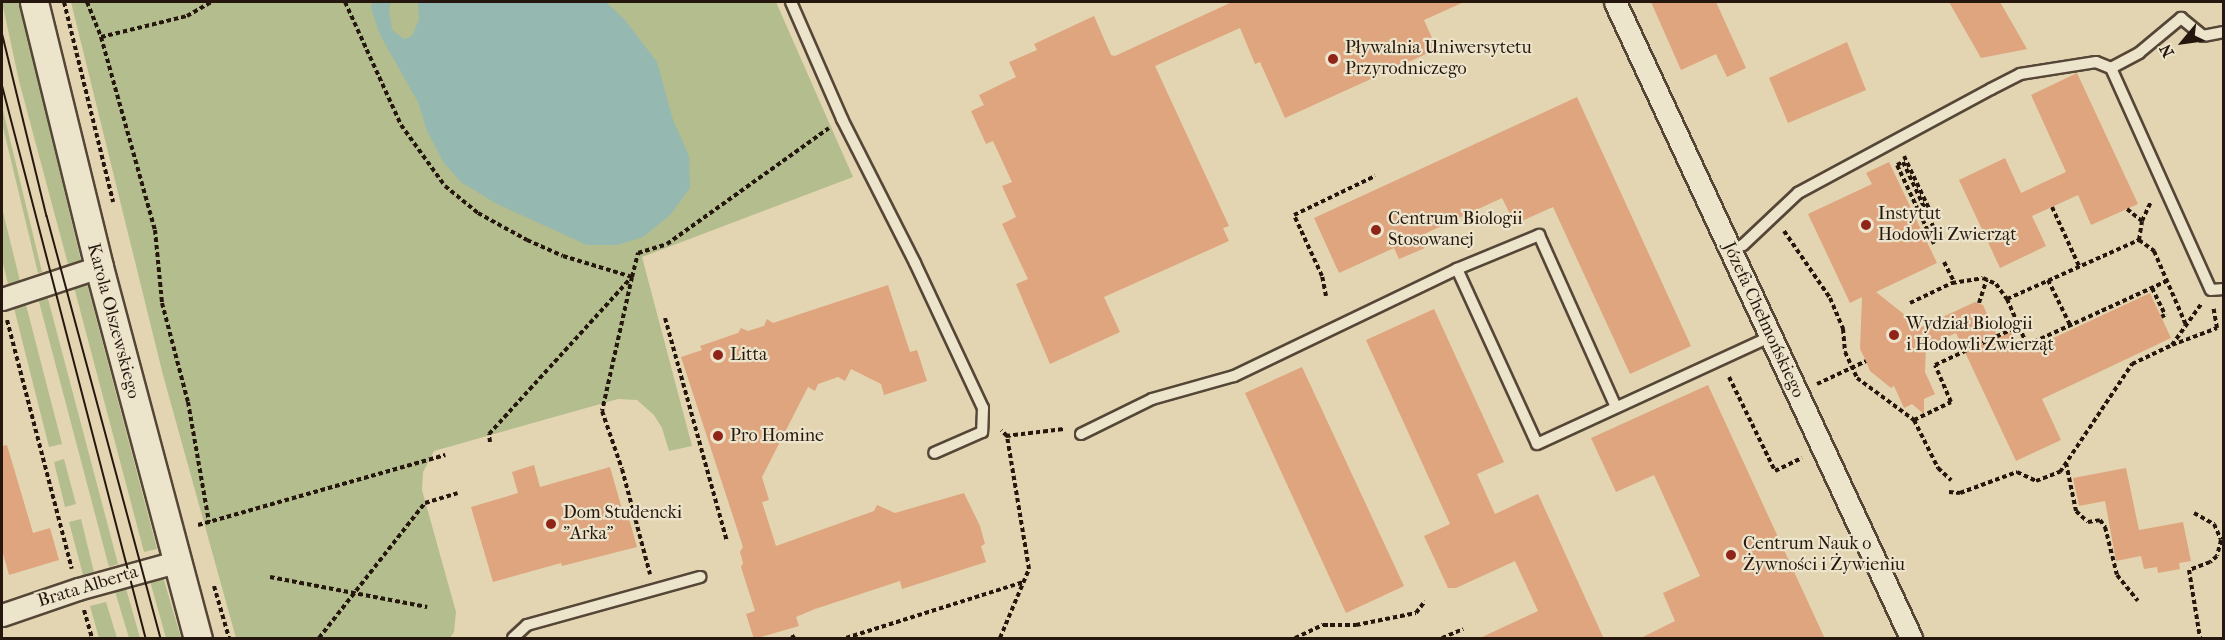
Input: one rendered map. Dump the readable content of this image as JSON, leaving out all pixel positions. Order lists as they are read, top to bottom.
{
  "streets": {
    "street": ["Józefa Chełmońskiego", "Karola Olszewskiego", "Brata Alberta"]
  },
  "crossings": [
    ["Karola Olszewskiego", "Brata Alberta"]
  ],
  "places": [
    "Pływalnia Uniwersytetu Przyrodniczego",
    "Instytut Hodowli Zwierząt",
    "Centrum Biologii Stosowanej",
    "Wydział Biologii i Hodowli Zwierząt",
    "Litta",
    "Pro Homine",
    "Dom Studencki \"Arka\"",
    "Centrum Nauk o Żywności i Żywieniu"
  ],
  "north": "bottom left"
}
